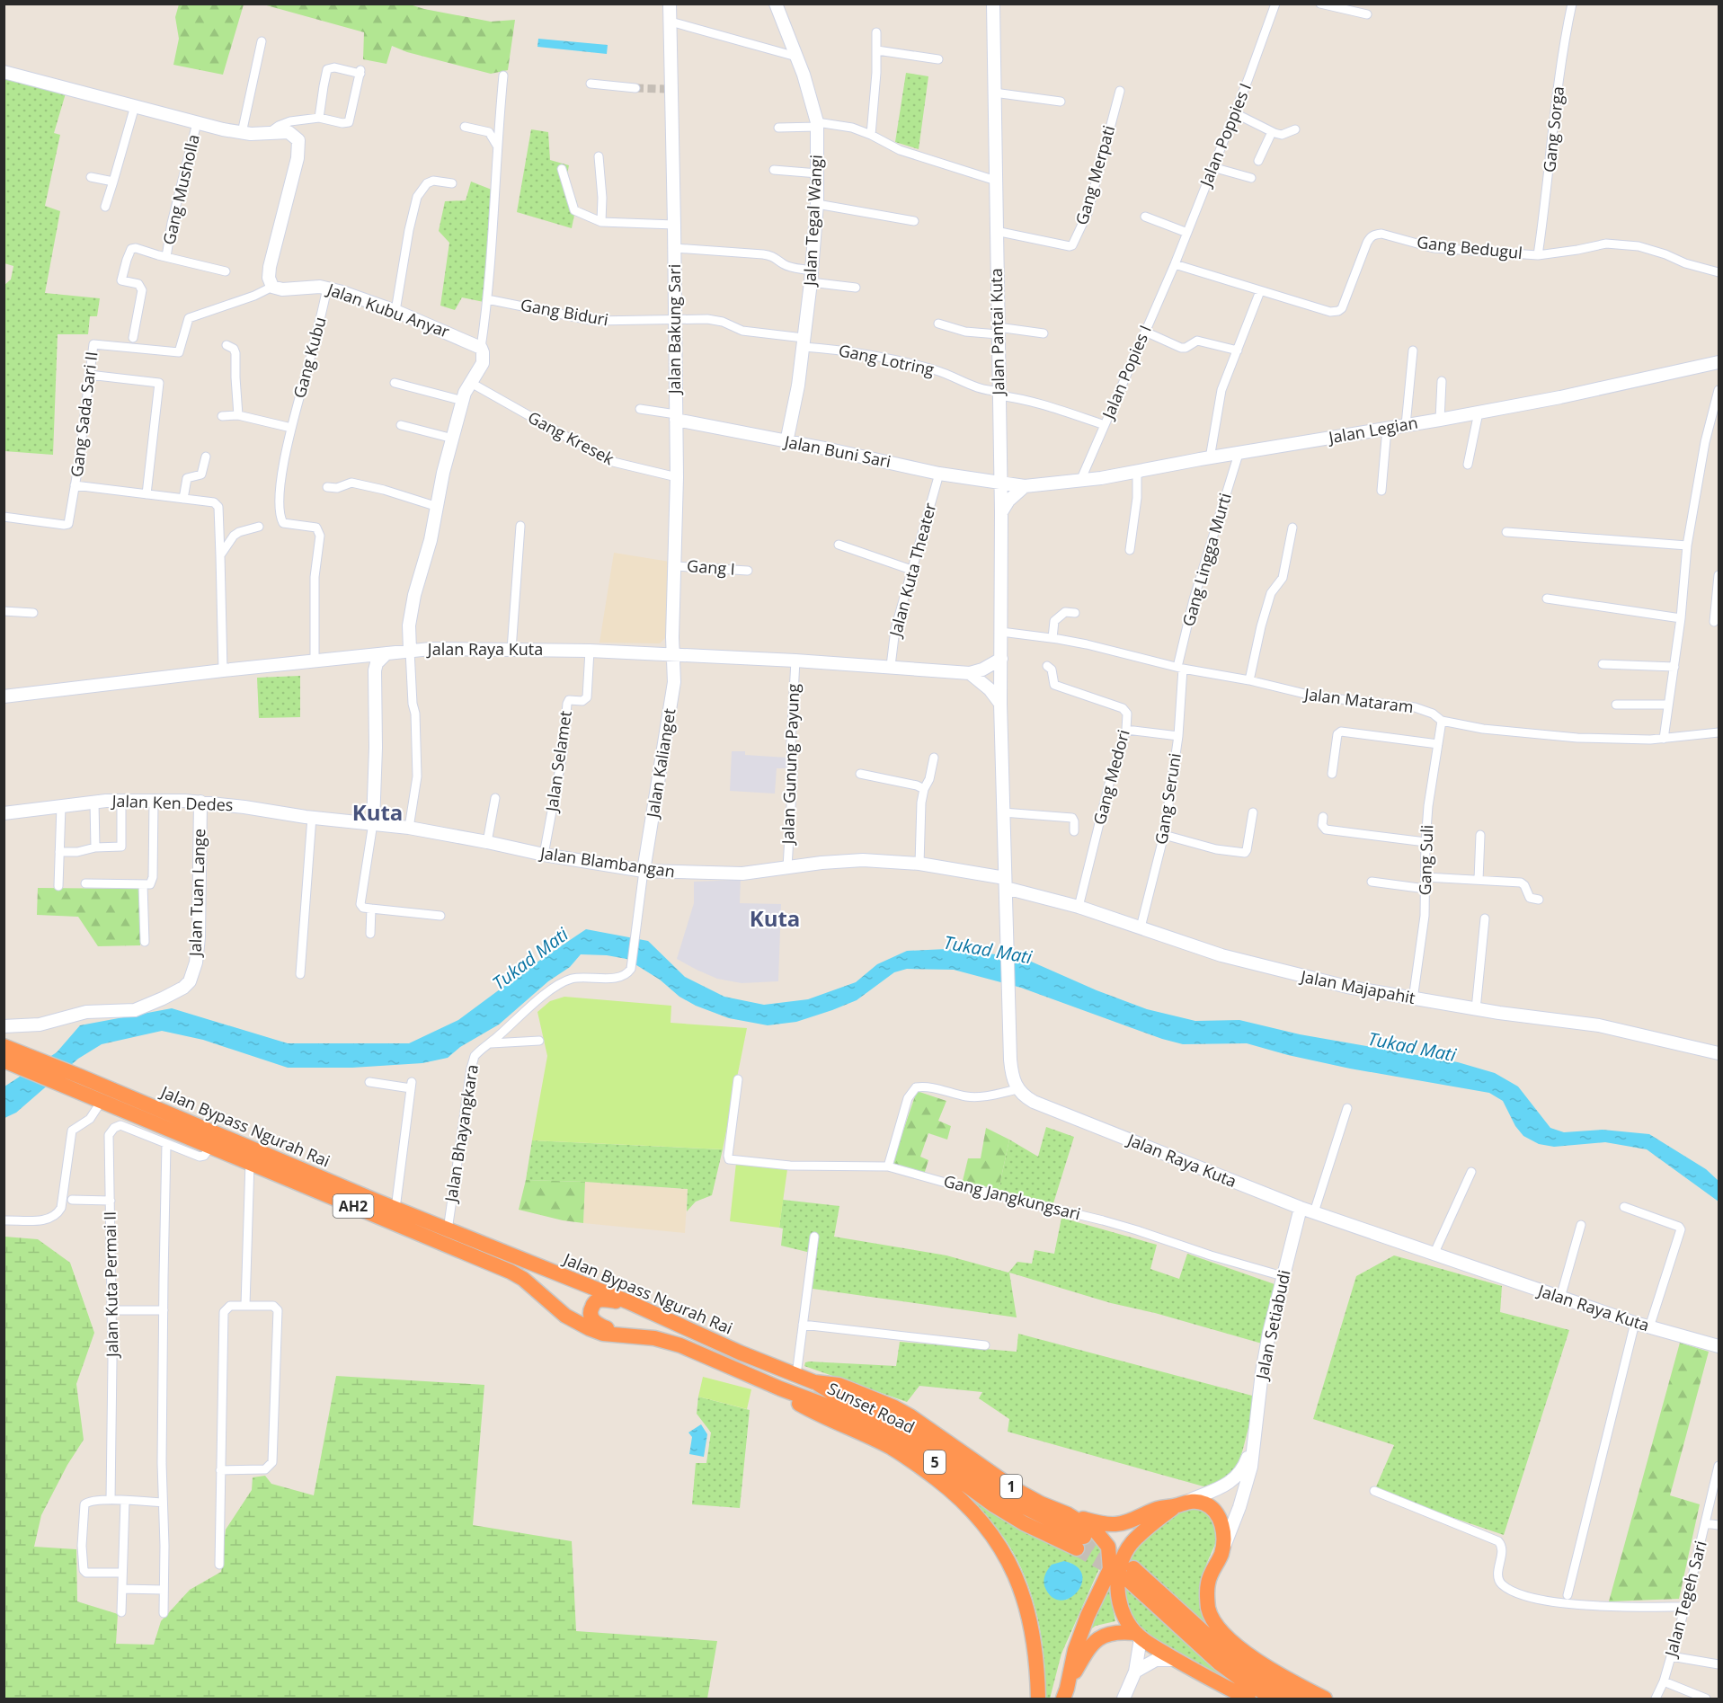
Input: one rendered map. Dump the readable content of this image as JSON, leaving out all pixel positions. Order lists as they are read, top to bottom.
{
  "streets": {
    "highway": [
      "Jalan Bypass Ngurah Rai",
      "AH2",
      "Sunset Road",
      "5",
      "1"
    ],
    "main road": [
      "Jalan Tegal Wangi",
      "Jalan Kubu Anyar",
      "Jalan Bakung Sari",
      "Jalan Pantai Kuta",
      "Jalan Legian",
      "Jalan Buni Sari",
      "Jalan Raya Kuta",
      "Jalan Kalianget",
      "Jalan Ken Dedes",
      "Jalan Blambangan",
      "Jalan Tuan Lange",
      "Jalan Majapahit",
      "Jalan Setiabudi"
    ],
    "street": [
      "Gang Sorga",
      "Jalan Poppies I",
      "Gang Merpati",
      "Gang Musholla",
      "Gang Bedugul",
      "Gang Biduri",
      "Gang Kubu",
      "Gang Lotring",
      "Jalan Popies I",
      "Gang Sada Sari II",
      "Gang Kresek",
      "Gang Lingga Murti",
      "Gang I",
      "Jalan Kuta Theater",
      "Jalan Mataram",
      "Jalan Selamet",
      "Jalan Gunung Payung",
      "Gang Medori",
      "Gang Seruni",
      "Gang Suli",
      "Jalan Bhayangkara",
      "Gang Jangkungsari",
      "Jalan Kuta Permai II",
      "Jalan Tegeh Sari"
    ]
  },
  "crossings": [
    ["Gang Sorga", "Gang Bedugul"],
    ["Jalan Poppies I", "Gang Bedugul"],
    ["Jalan Poppies I", "Jalan Popies I"],
    ["Gang Merpati", "Jalan Pantai Kuta"],
    ["Jalan Tegal Wangi", "Gang Biduri"],
    ["Jalan Tegal Wangi", "Gang Lotring"],
    ["Jalan Tegal Wangi", "Jalan Buni Sari"],
    ["Gang Bedugul", "Jalan Popies I"],
    ["Jalan Kubu Anyar", "Gang Kubu"],
    ["Jalan Kubu Anyar", "Gang Sada Sari II"],
    ["Gang Biduri", "Jalan Bakung Sari"],
    ["Gang Biduri", "Gang Lotring"],
    ["Jalan Bakung Sari", "Gang Kresek"],
    ["Jalan Bakung Sari", "Jalan Buni Sari"],
    ["Jalan Bakung Sari", "Gang I"],
    ["Jalan Bakung Sari", "Jalan Raya Kuta"],
    ["Jalan Bakung Sari", "Jalan Kalianget"],
    ["Jalan Pantai Kuta", "Gang Lotring"],
    ["Jalan Pantai Kuta", "Jalan Legian"],
    ["Jalan Pantai Kuta", "Jalan Buni Sari"],
    ["Jalan Pantai Kuta", "Jalan Raya Kuta"],
    ["Jalan Pantai Kuta", "Jalan Mataram"],
    ["Gang Kubu", "Jalan Raya Kuta"],
    ["Gang Lotring", "Jalan Popies I"],
    ["Jalan Popies I", "Jalan Legian"],
    ["Jalan Legian", "Jalan Buni Sari"],
    ["Jalan Legian", "Gang Lingga Murti"],
    ["Jalan Buni Sari", "Jalan Kuta Theater"],
    ["Gang Lingga Murti", "Jalan Mataram"],
    ["Gang Lingga Murti", "Gang Seruni"],
    ["Jalan Kuta Theater", "Jalan Raya Kuta"],
    ["Jalan Raya Kuta", "Jalan Selamet"],
    ["Jalan Raya Kuta", "Jalan Kalianget"],
    ["Jalan Raya Kuta", "Jalan Gunung Payung"],
    ["Jalan Raya Kuta", "Jalan Setiabudi"],
    ["Jalan Mataram", "Gang Seruni"],
    ["Jalan Mataram", "Gang Suli"],
    ["Jalan Selamet", "Jalan Blambangan"],
    ["Jalan Kalianget", "Jalan Blambangan"],
    ["Jalan Kalianget", "Jalan Bhayangkara"],
    ["Jalan Gunung Payung", "Jalan Blambangan"],
    ["Gang Medori", "Jalan Majapahit"],
    ["Gang Seruni", "Jalan Majapahit"],
    ["Jalan Ken Dedes", "Jalan Blambangan"],
    ["Jalan Ken Dedes", "Jalan Tuan Lange"],
    ["Gang Suli", "Jalan Majapahit"],
    ["Jalan Blambangan", "Jalan Majapahit"],
    ["Jalan Blambangan", "Jalan Bhayangkara"],
    ["Jalan Bypass Ngurah Rai", "Jalan Bhayangkara"],
    ["Jalan Bypass Ngurah Rai", "Jalan Kuta Permai II"],
    ["Jalan Bypass Ngurah Rai", "Sunset Road"],
    ["Gang Jangkungsari", "Jalan Setiabudi"]
  ],
  "districts": ["Kuta", "Kuta"],
  "water": ["Tukad Mati"]
}
